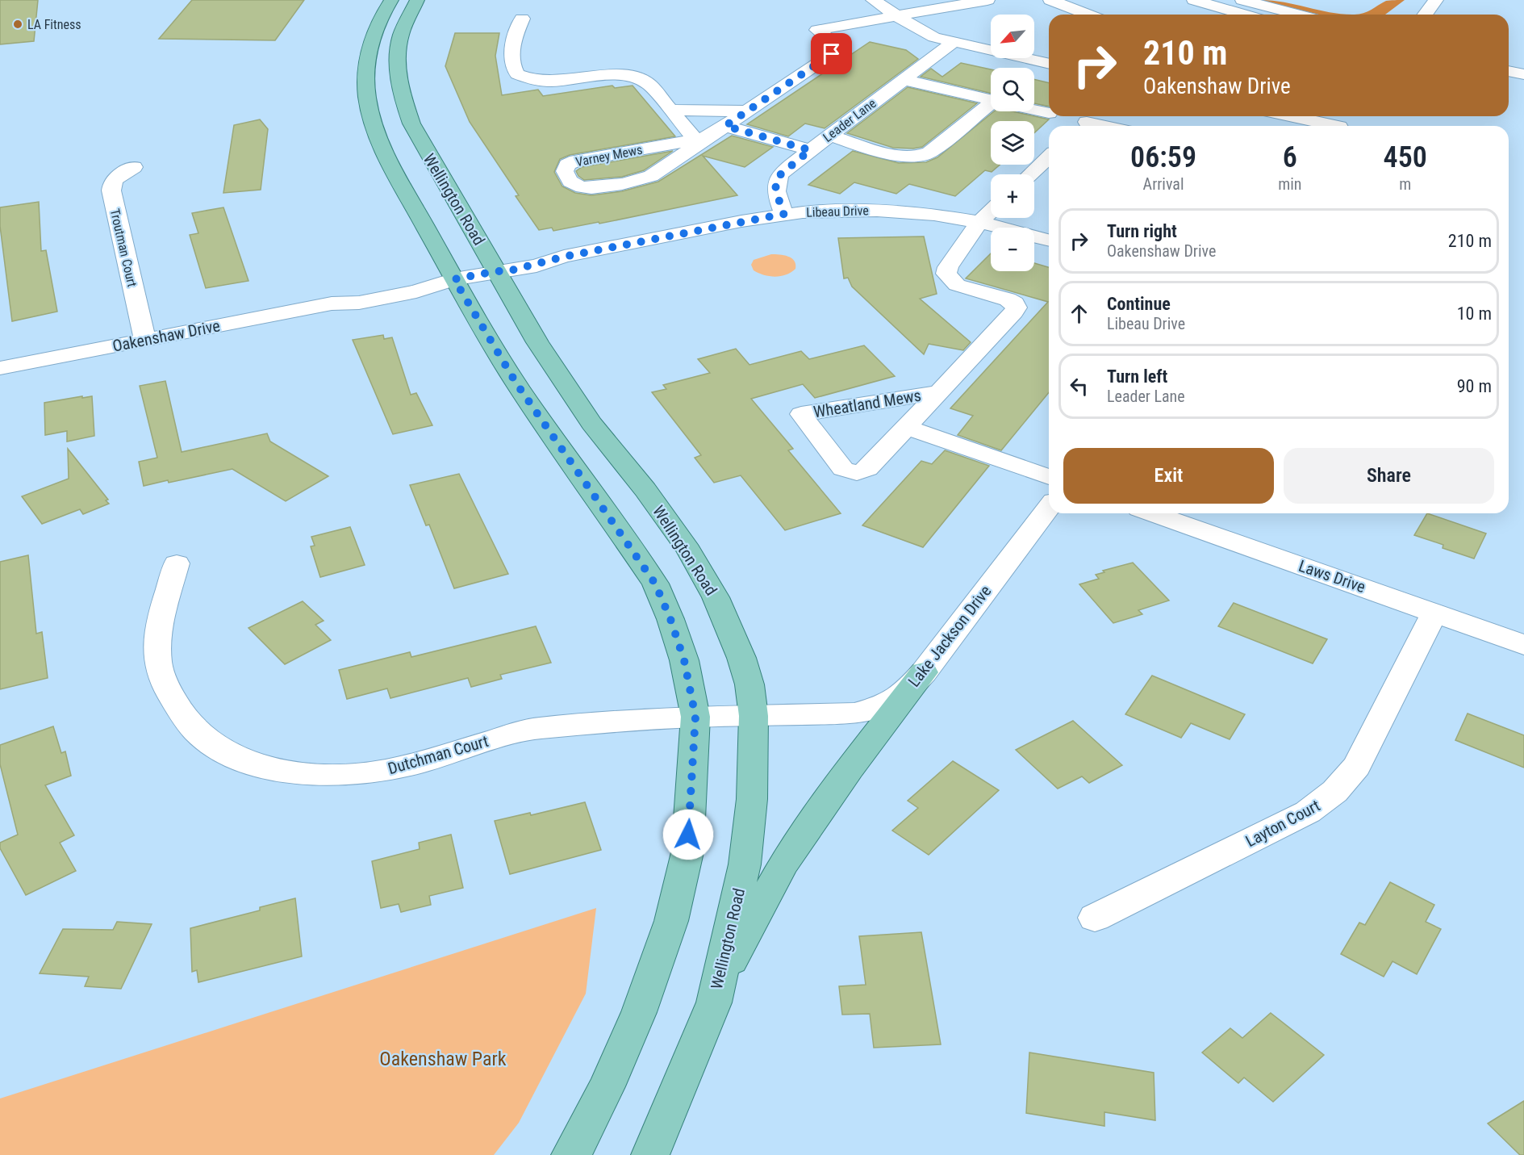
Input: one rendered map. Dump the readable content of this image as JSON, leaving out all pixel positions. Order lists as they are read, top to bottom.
{
  "streets": {
    "main road": ["Wellington Road"],
    "street": [
      "Leader Lane",
      "Varney Mews",
      "Libeau Drive",
      "Troutman Court",
      "Oakenshaw Drive",
      "Wheatland Mews",
      "Laws Drive",
      "Lake Jackson Drive",
      "Dutchman Court",
      "Layton Court"
    ]
  },
  "crossings": [
    ["Leader Lane", "Libeau Drive"],
    ["Wellington Road", "Libeau Drive"],
    ["Wellington Road", "Oakenshaw Drive"],
    ["Wellington Road", "Lake Jackson Drive"],
    ["Libeau Drive", "Oakenshaw Drive"],
    ["Libeau Drive", "Wheatland Mews"],
    ["Troutman Court", "Oakenshaw Drive"],
    ["Laws Drive", "Layton Court"],
    ["Lake Jackson Drive", "Dutchman Court"]
  ],
  "parks": ["Oakenshaw Park"],
  "places": ["LA Fitness"],
  "north": "bottom left",
  "page": {
    "map_buttons": ["+", "−"],
    "turn": ["210 m", "Oakenshaw Drive"],
    "eta": [
      "06:59",
      "Arrival",
      "6",
      "min",
      "450",
      "m"
    ],
    "list": [
      {
        "name": "Turn right",
        "note": "Oakenshaw Drive",
        "value": "210 m"
      },
      {
        "name": "Continue",
        "note": "Libeau Drive",
        "value": "10 m"
      },
      {
        "name": "Turn left",
        "note": "Leader Lane",
        "value": "90 m"
      }
    ],
    "buttons": ["Exit", "Share"]
  }
}
